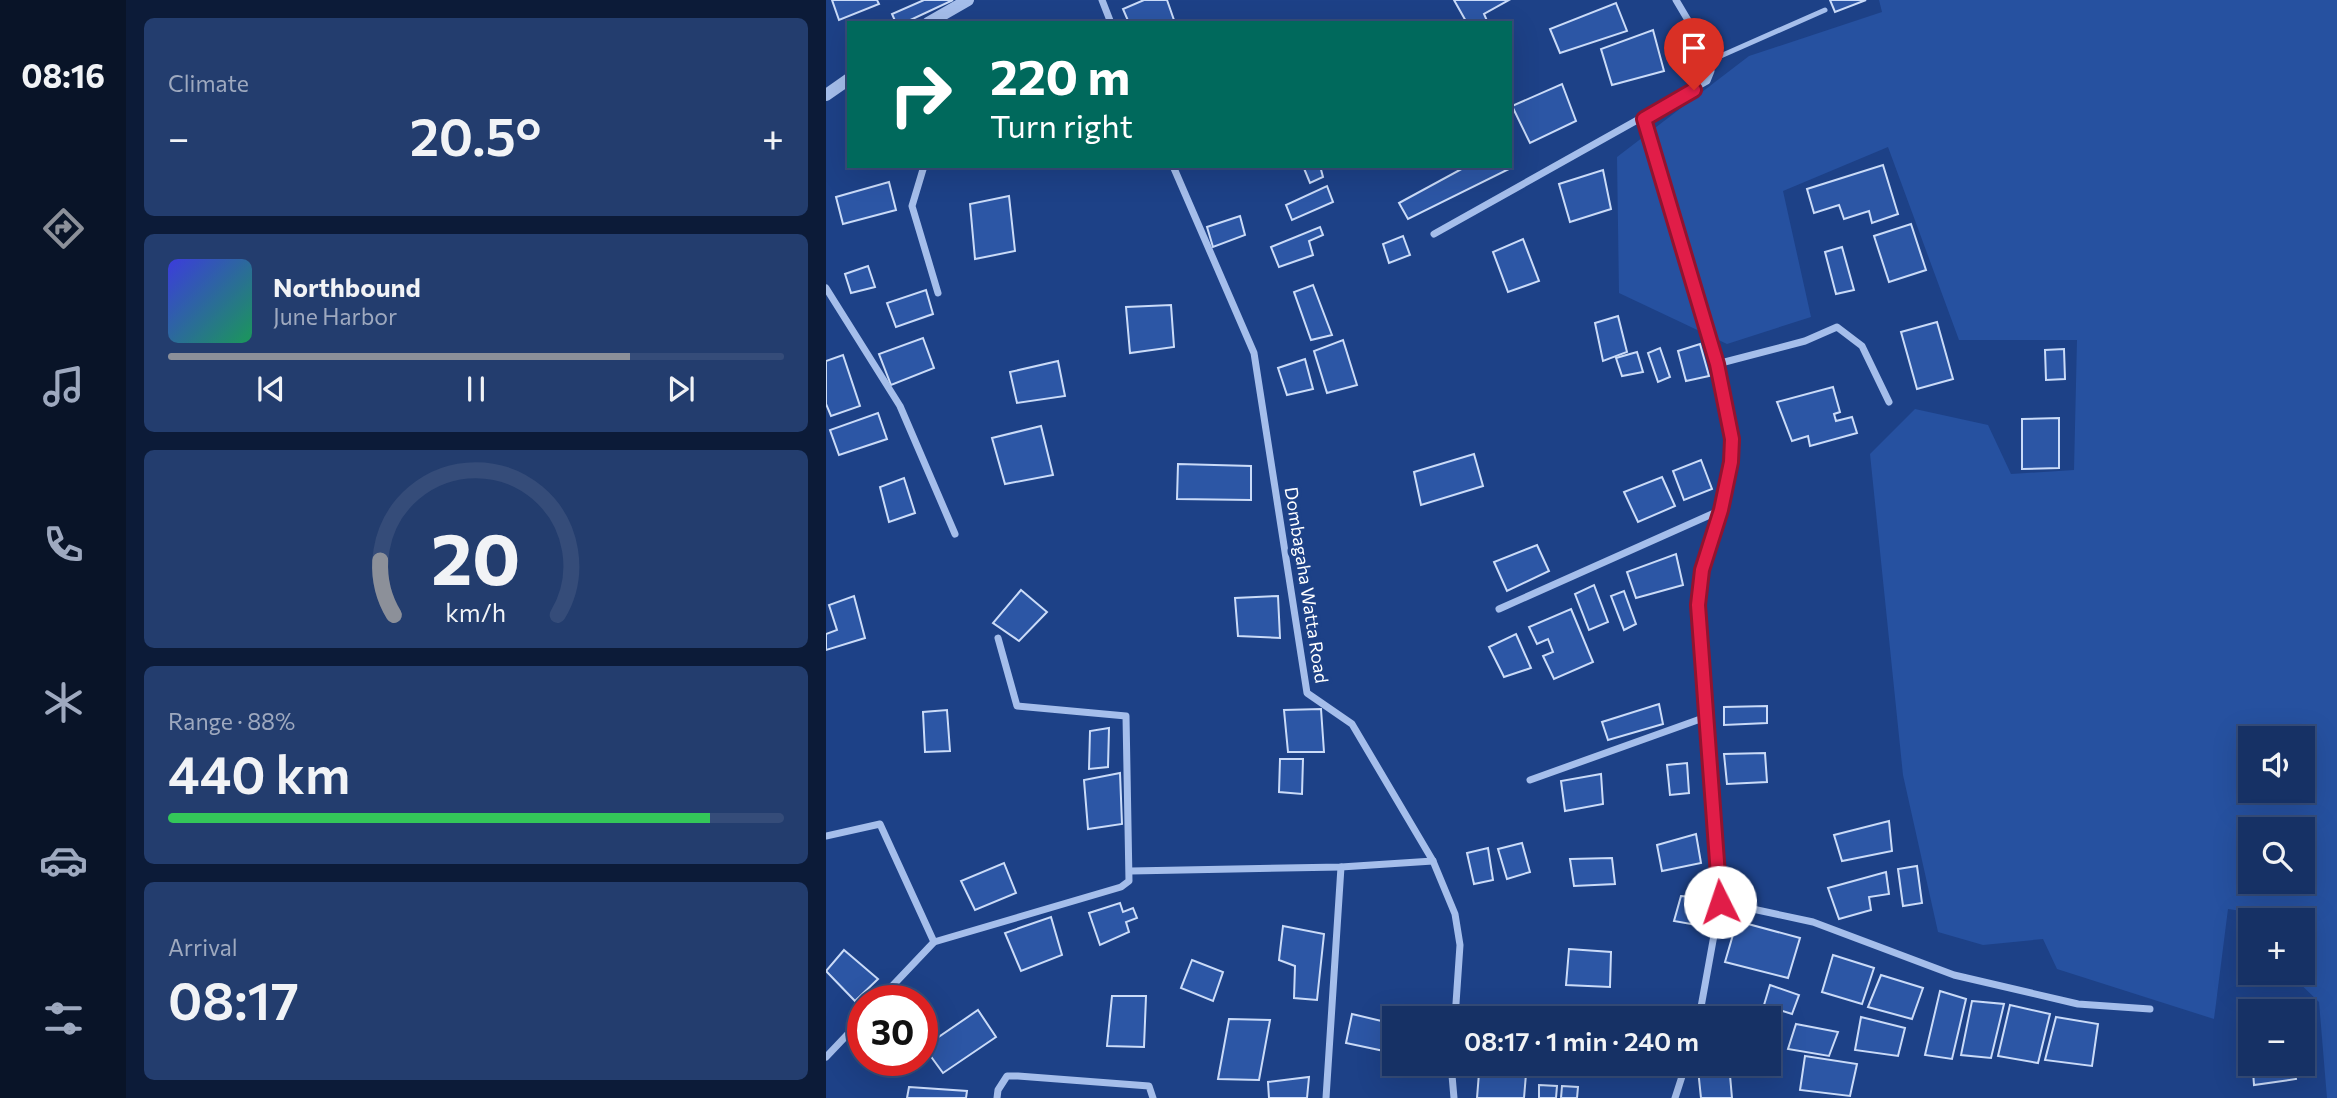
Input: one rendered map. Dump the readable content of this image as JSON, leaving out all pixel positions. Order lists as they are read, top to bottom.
{
  "streets": {
    "street": ["Dombagaha Watta Road"]
  },
  "page": {
    "tabs": "08:16",
    "tile": [
      "Climate",
      ["Range · 88%", "440 km"],
      ["Arrival", "08:17"]
    ],
    "turn": ["220 m", "Turn right"],
    "heat": ["−", "20.5°", "+"],
    "song": ["Northbound", "June Harbor"],
    "map_buttons": ["+", "−"],
    "limit": "30",
    "trip": "08:17 · 1 min · 240 m",
    "gauge": ["20", "km/h"]
  }
}
